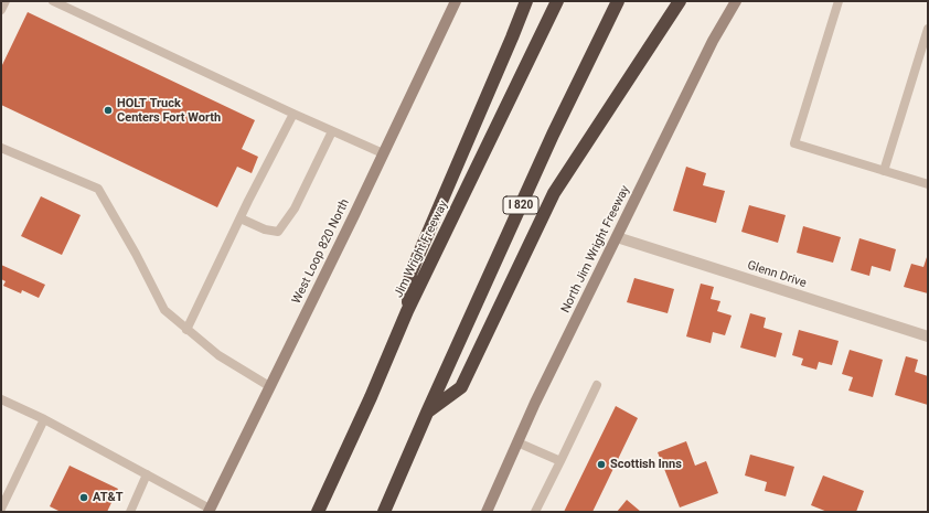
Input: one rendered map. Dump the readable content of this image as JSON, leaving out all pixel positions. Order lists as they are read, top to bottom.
{
  "streets": {
    "highway": ["I 820", "Jim Wright Freeway"],
    "main road": ["North Jim Wright Freeway", "West Loop 820 North"],
    "street": ["Glenn Drive"]
  },
  "crossings": [
    ["North Jim Wright Freeway", "Glenn Drive"]
  ],
  "places": ["HOLT Truck Centers Fort Worth", "Scottish Inns", "AT&T"]
}
